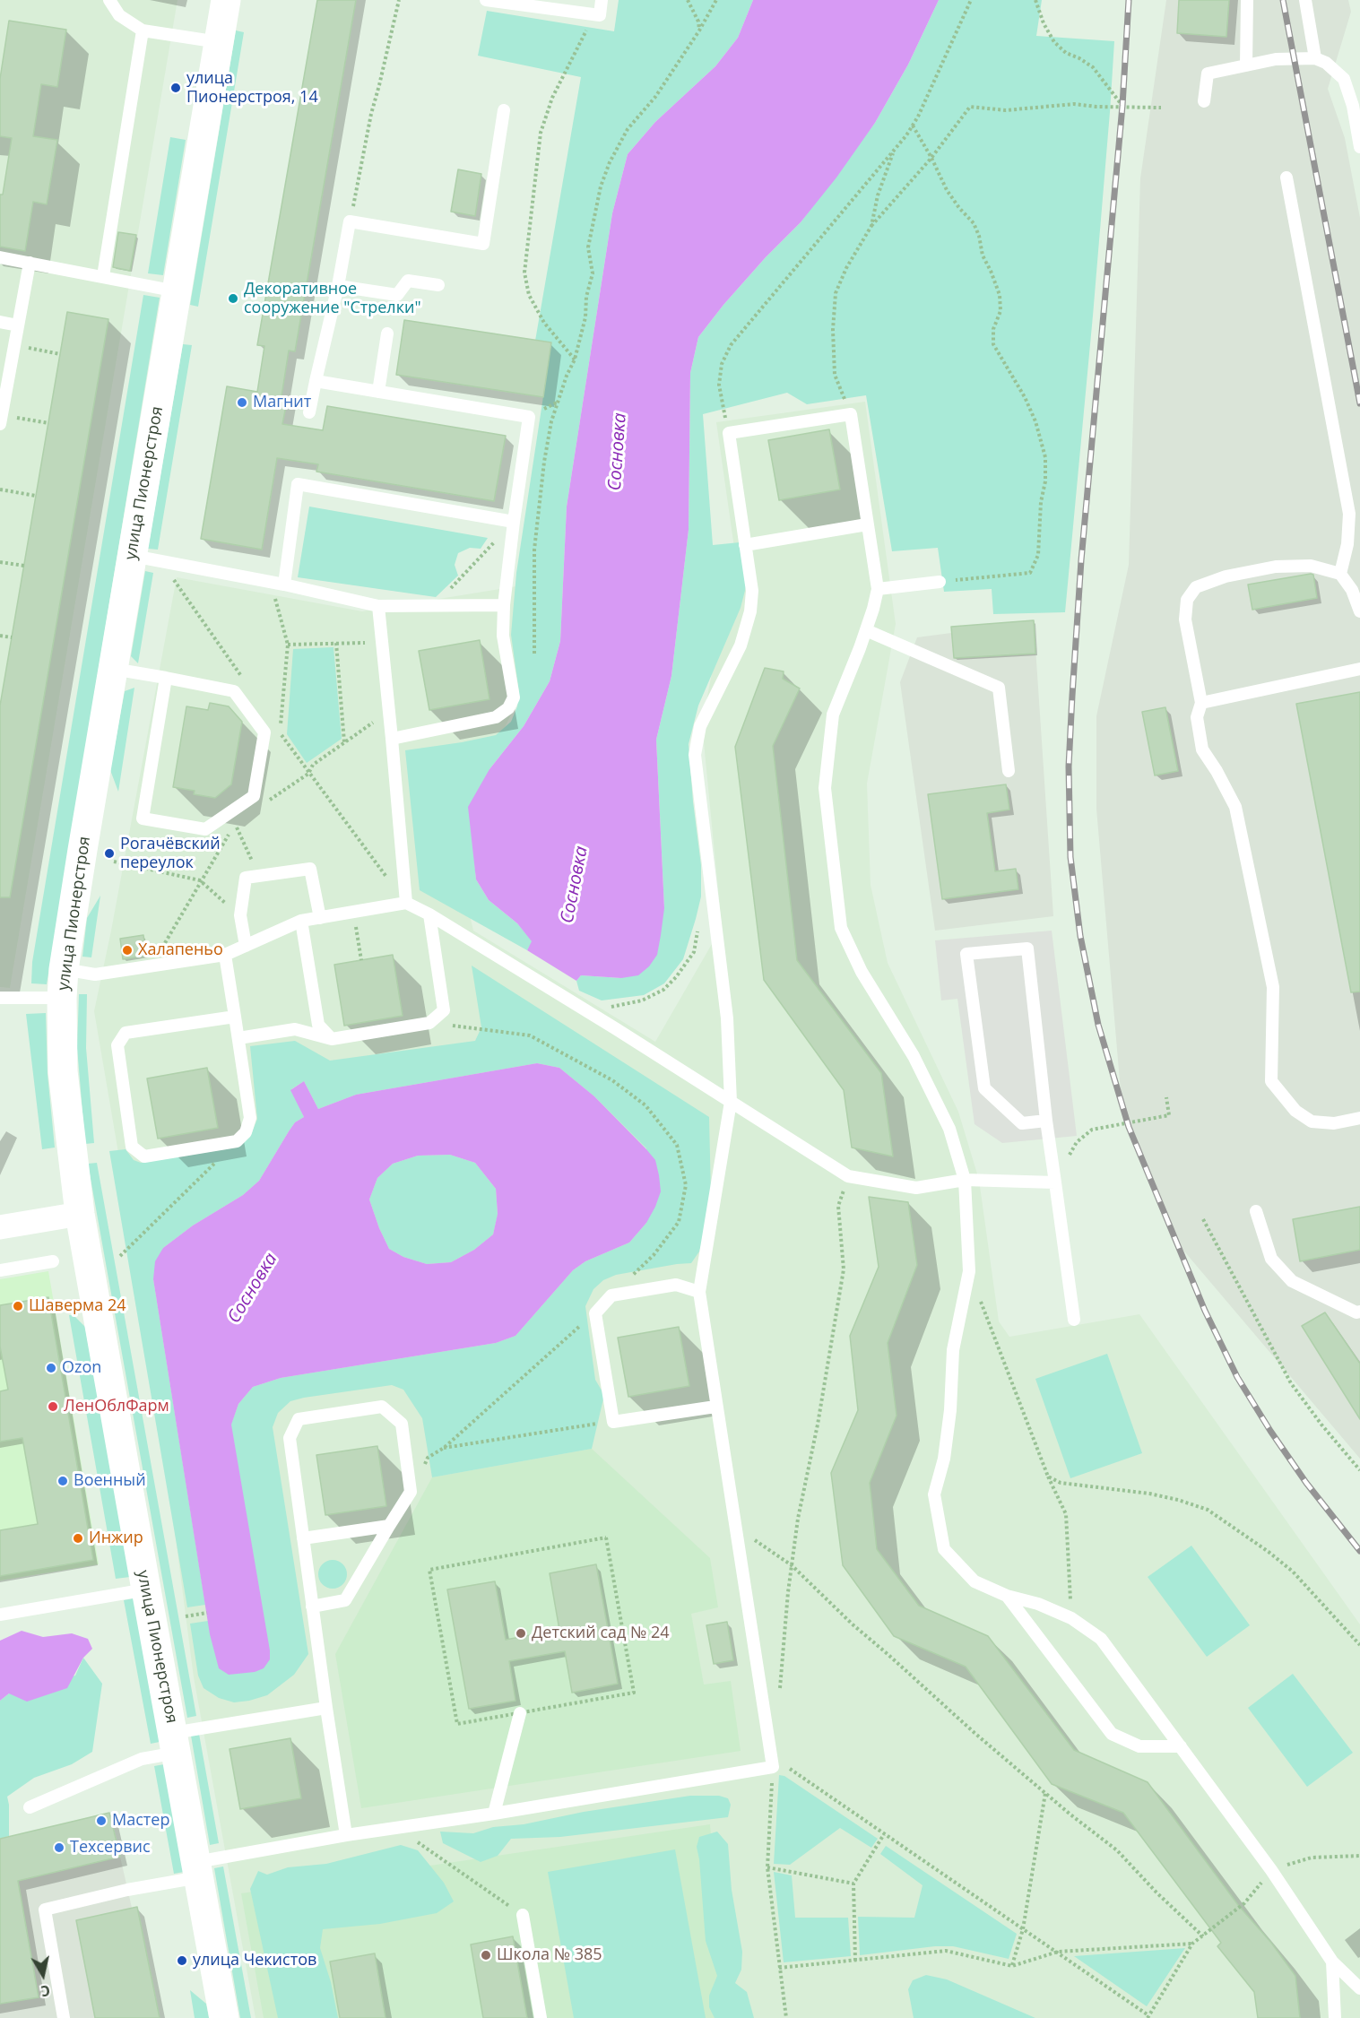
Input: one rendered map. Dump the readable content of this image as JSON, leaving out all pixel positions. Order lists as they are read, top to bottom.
{
  "streets": {
    "street": ["улица Пионерстроя"]
  },
  "water": ["Сосновка"],
  "places": [
    "улица Пионерстроя, 14",
    "Декоративное сооружение \"Стрелки\"",
    "Магнит",
    "Рогачёвский переулок",
    "Халапеньо",
    "Шаверма 24",
    "Ozon",
    "ЛенОблФарм",
    "Военный",
    "Инжир",
    "Детский сад № 24",
    "Мастер",
    "Техсервис",
    "Школа № 385",
    "улица Чекистов"
  ],
  "north": "bottom"
}
